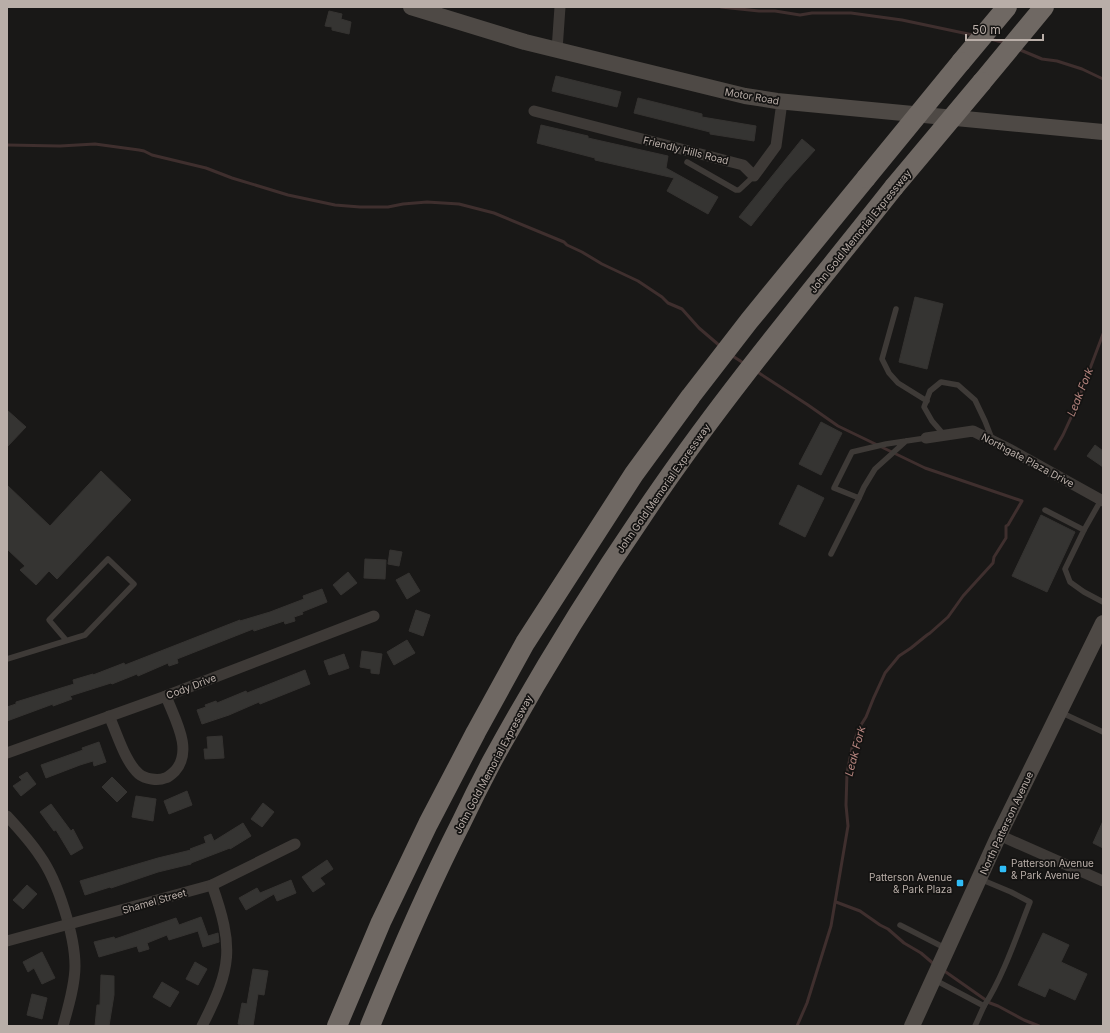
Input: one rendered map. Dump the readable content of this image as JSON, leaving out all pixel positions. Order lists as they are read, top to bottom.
{
  "streets": {
    "highway": ["John Gold Memorial Expressway"],
    "street": [
      "Motor Road",
      "Friendly Hills Road",
      "Northgate Plaza Drive",
      "Cody Drive",
      "North Patterson Avenue",
      "Shamel Street"
    ]
  },
  "water": ["Leak Fork"],
  "places": {
    "transit": ["Patterson Avenue & Park Avenue", "Patterson Avenue & Park Plaza"]
  },
  "scale_bar": "50 m"
}
